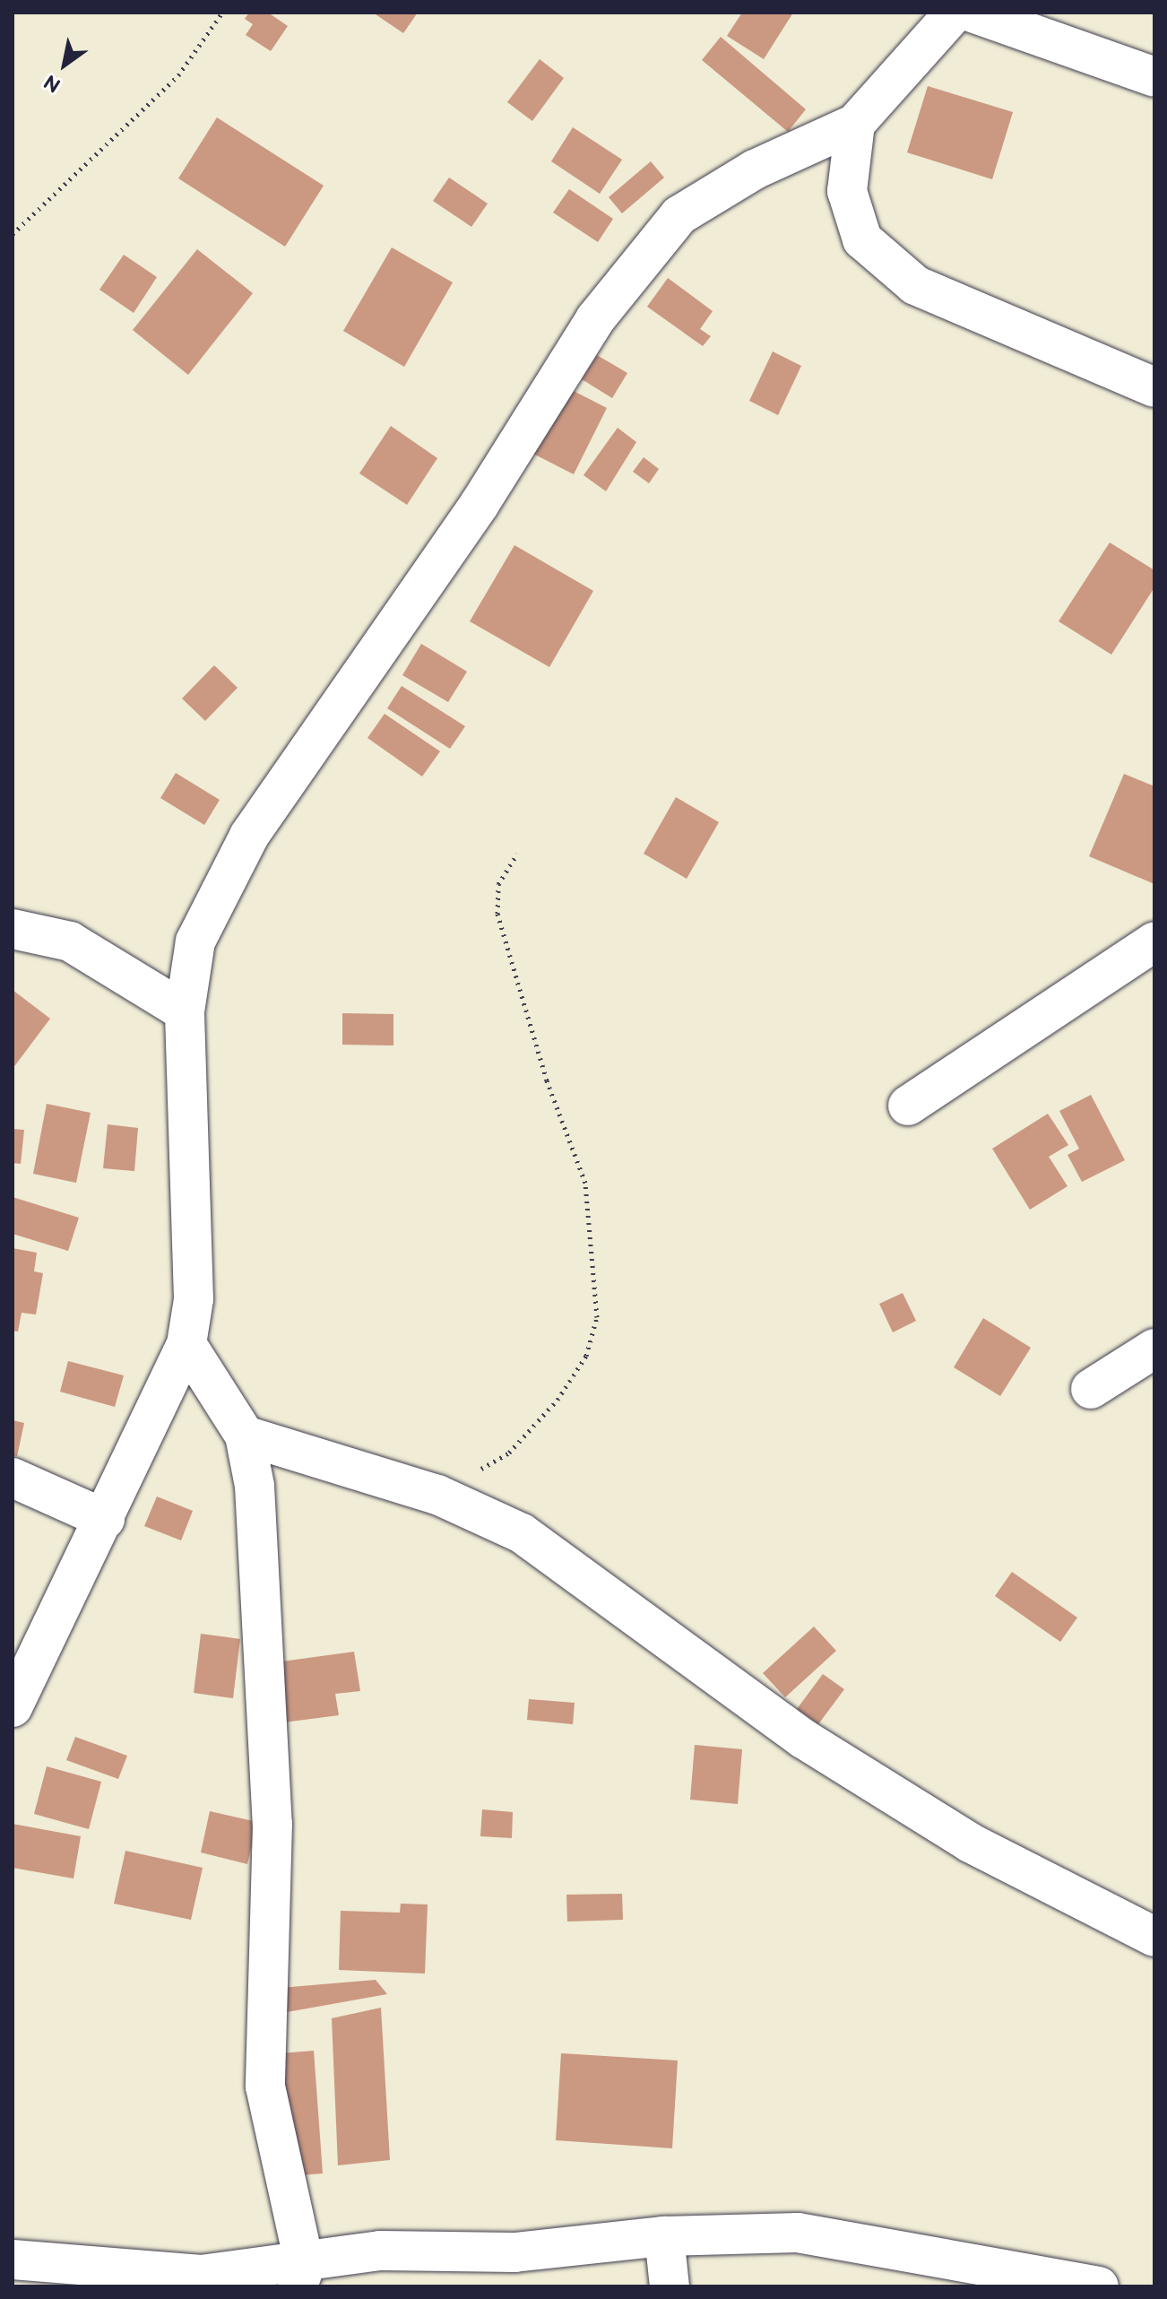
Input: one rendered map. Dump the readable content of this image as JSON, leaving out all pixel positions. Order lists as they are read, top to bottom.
{
  "north": "bottom left"
}
